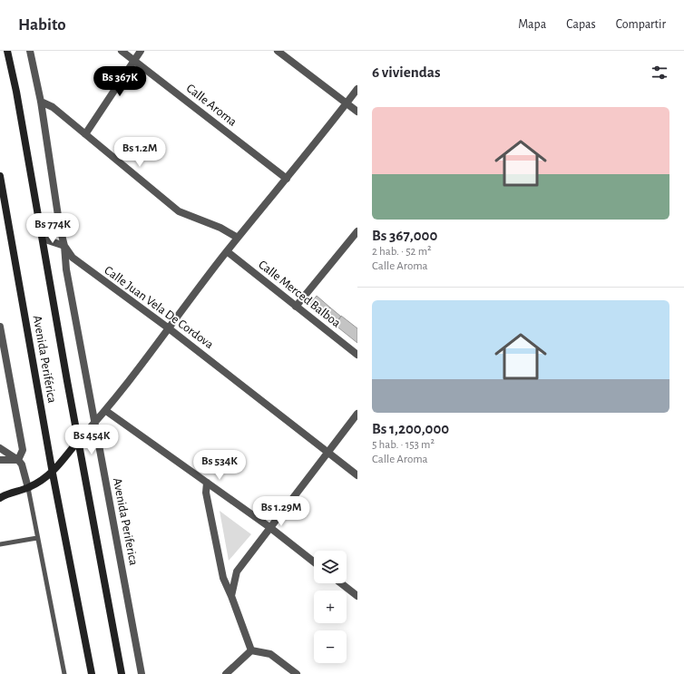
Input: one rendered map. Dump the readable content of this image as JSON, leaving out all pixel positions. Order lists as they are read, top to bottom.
{
  "streets": {
    "street": [
      "Calle Aroma",
      "Calle Merced Balboa",
      "Calle Juan Vela De Cordova",
      "Avenida Periférica",
      "Avenida Periferica"
    ]
  },
  "crossings": [
    ["Calle Juan Vela De Cordova", "Avenida Periferica"]
  ],
  "page": {
    "header": "Habito",
    "nav": ["Mapa", "Capas", "Compartir"],
    "heading": "6 viviendas",
    "price": [
      "Bs 367K",
      "Bs 1.2M",
      "Bs 774K",
      "Bs 454K",
      "Bs 534K",
      "Bs 1.29M"
    ],
    "list": [
      {
        "name": "Bs 367,000",
        "note": "2 hab. · 52 m² · Calle Aroma"
      },
      {
        "name": "Bs 1,200,000",
        "note": "5 hab. · 153 m² · Calle Aroma"
      }
    ],
    "map_buttons": ["+", "−"]
  }
}
